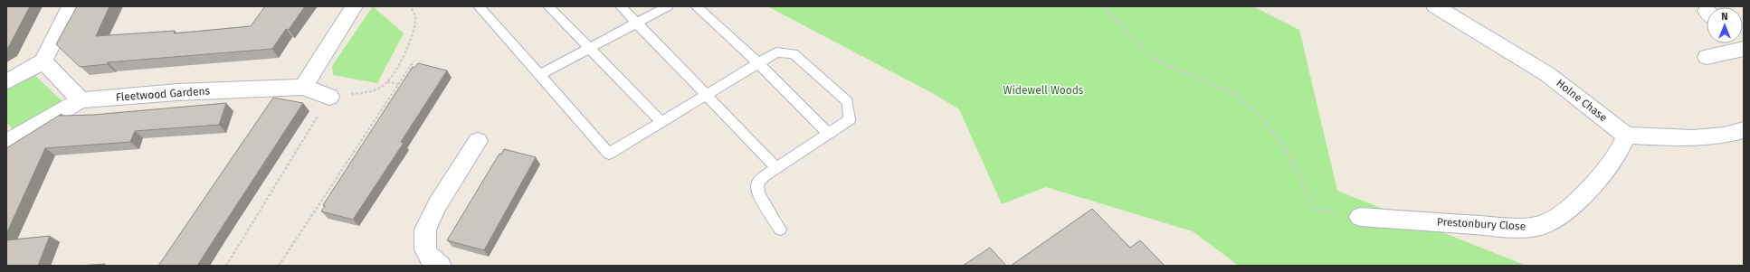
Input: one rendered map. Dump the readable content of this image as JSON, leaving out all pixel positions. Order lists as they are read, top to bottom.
{
  "streets": {
    "street": ["Fleetwood Gardens", "Holne Chase", "Prestonbury Close"]
  },
  "crossings": [
    ["Holne Chase", "Prestonbury Close"]
  ],
  "parks": ["Widewell Woods"],
  "north": "top"
}
